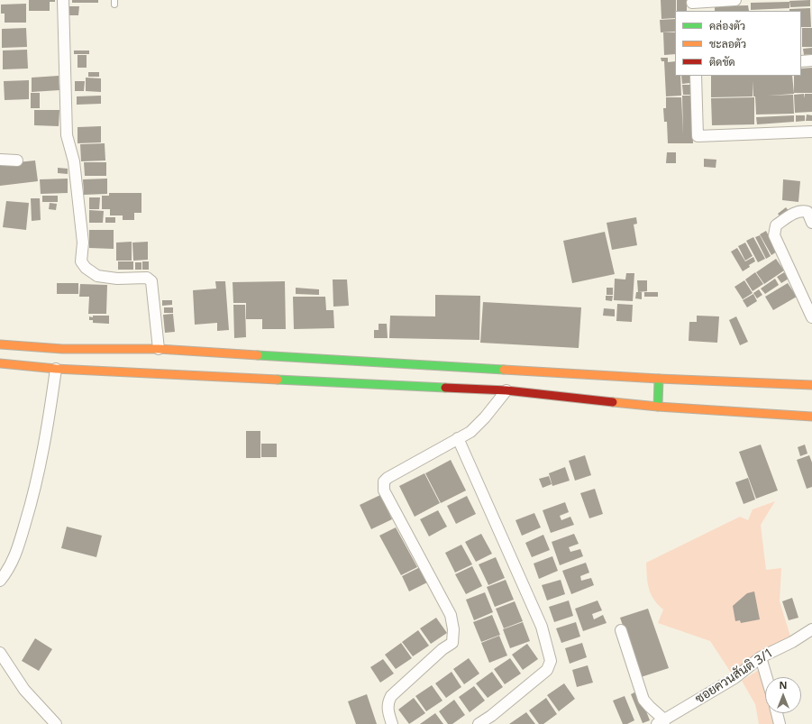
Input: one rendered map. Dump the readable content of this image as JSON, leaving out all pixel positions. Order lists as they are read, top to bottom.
{
  "streets": {
    "street": ["ซอยควนสันติ 3/1"]
  },
  "legend": ["คล่องตัว", "ชะลอตัว", "ติดขัด"],
  "north": "top"
}
